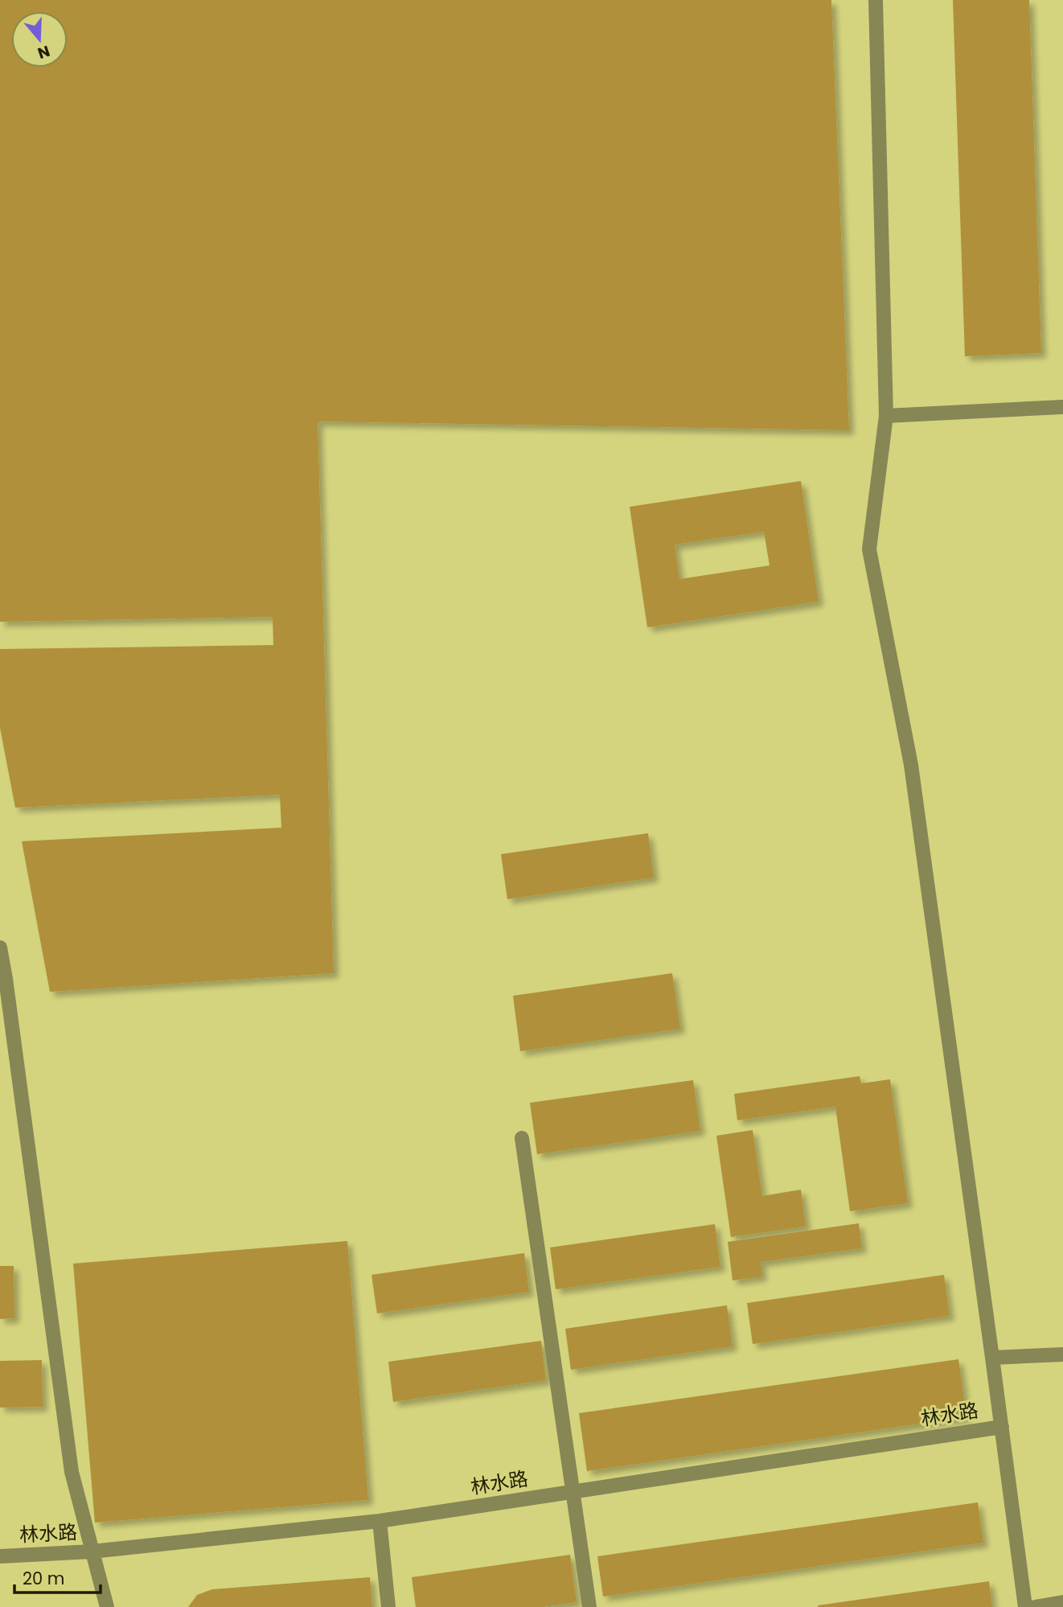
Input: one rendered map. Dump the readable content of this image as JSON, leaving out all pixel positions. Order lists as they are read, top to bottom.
{
  "streets": {
    "street": ["林水路"]
  },
  "scale_bar": "20 m",
  "north": "bottom"
}
